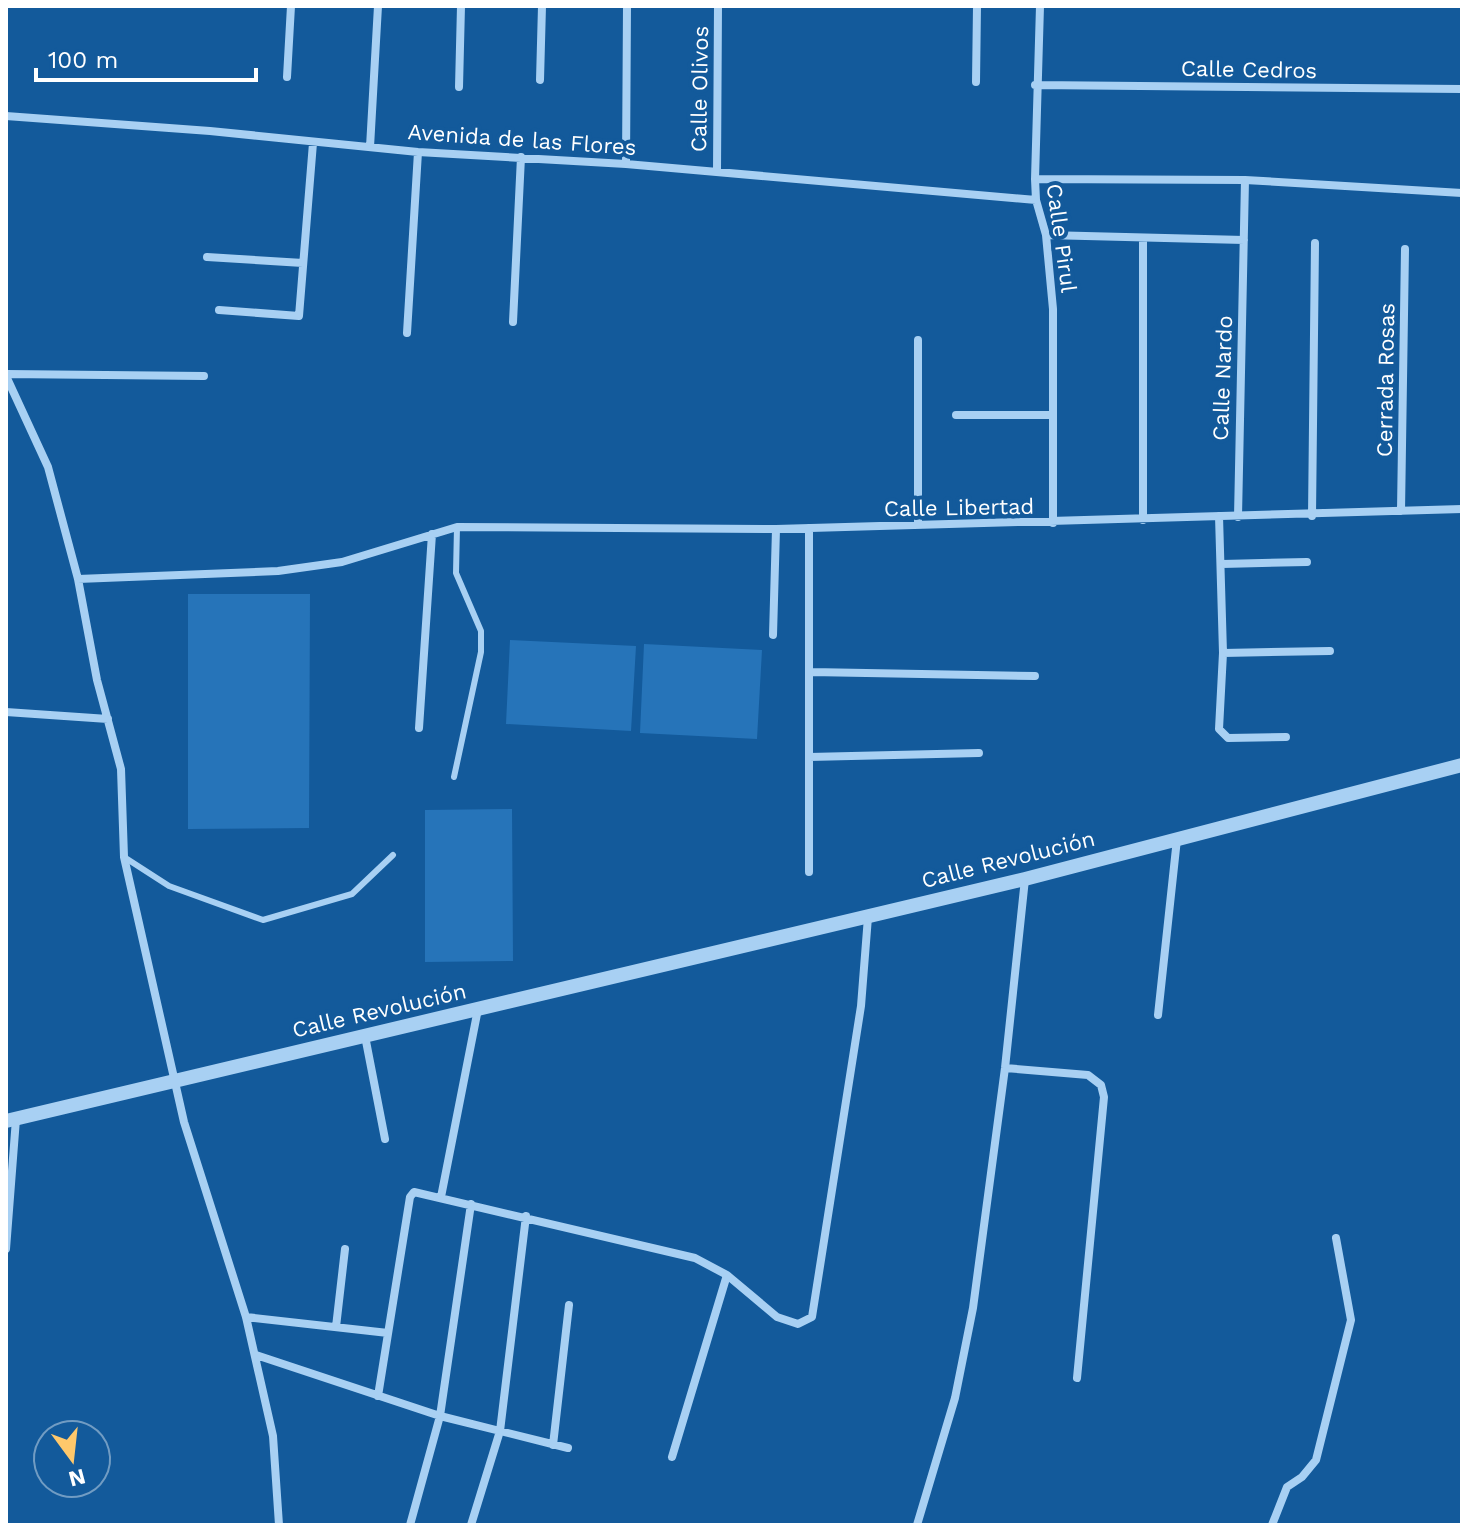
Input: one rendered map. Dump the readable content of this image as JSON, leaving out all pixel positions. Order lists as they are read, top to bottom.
{
  "streets": {
    "street": [
      "Calle Cedros",
      "Calle Olivos",
      "Avenida de las Flores",
      "Calle Pirul",
      "Calle Nardo",
      "Cerrada Rosas",
      "Calle Libertad",
      "Calle Revolución"
    ]
  },
  "crossings": [
    ["Calle Cedros", "Calle Pirul"],
    ["Calle Olivos", "Avenida de las Flores"],
    ["Avenida de las Flores", "Calle Pirul"],
    ["Calle Pirul", "Calle Libertad"],
    ["Calle Nardo", "Calle Libertad"],
    ["Cerrada Rosas", "Calle Libertad"]
  ],
  "scale_bar": "100 m",
  "north": "bottom"
}
